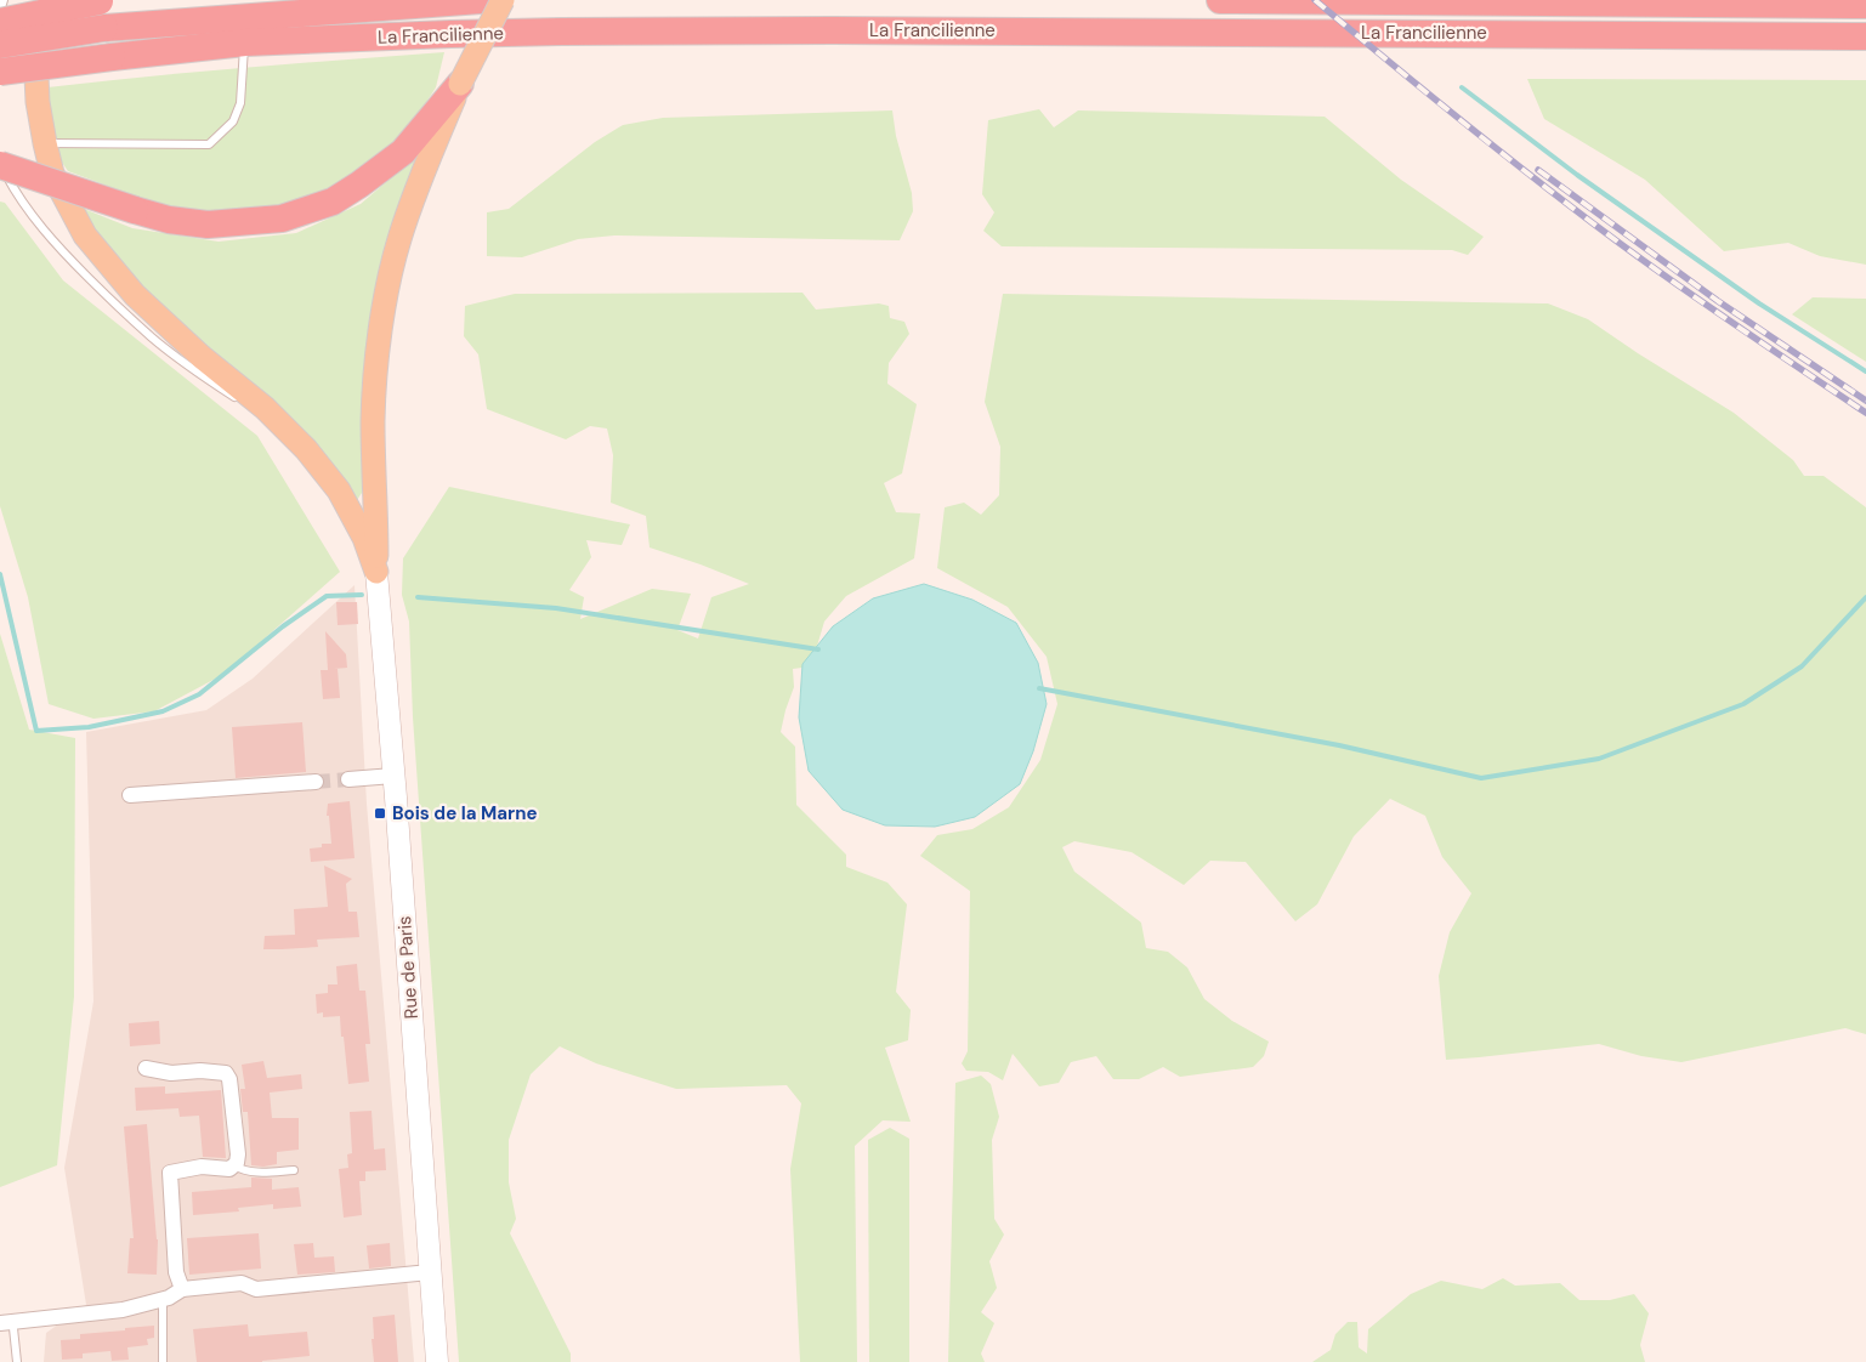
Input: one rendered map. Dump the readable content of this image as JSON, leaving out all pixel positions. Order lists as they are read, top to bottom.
{
  "streets": {
    "highway": ["La Francilienne"],
    "main road": ["Rue de Paris"]
  },
  "places": {
    "transit": ["Bois de la Marne"]
  }
}
